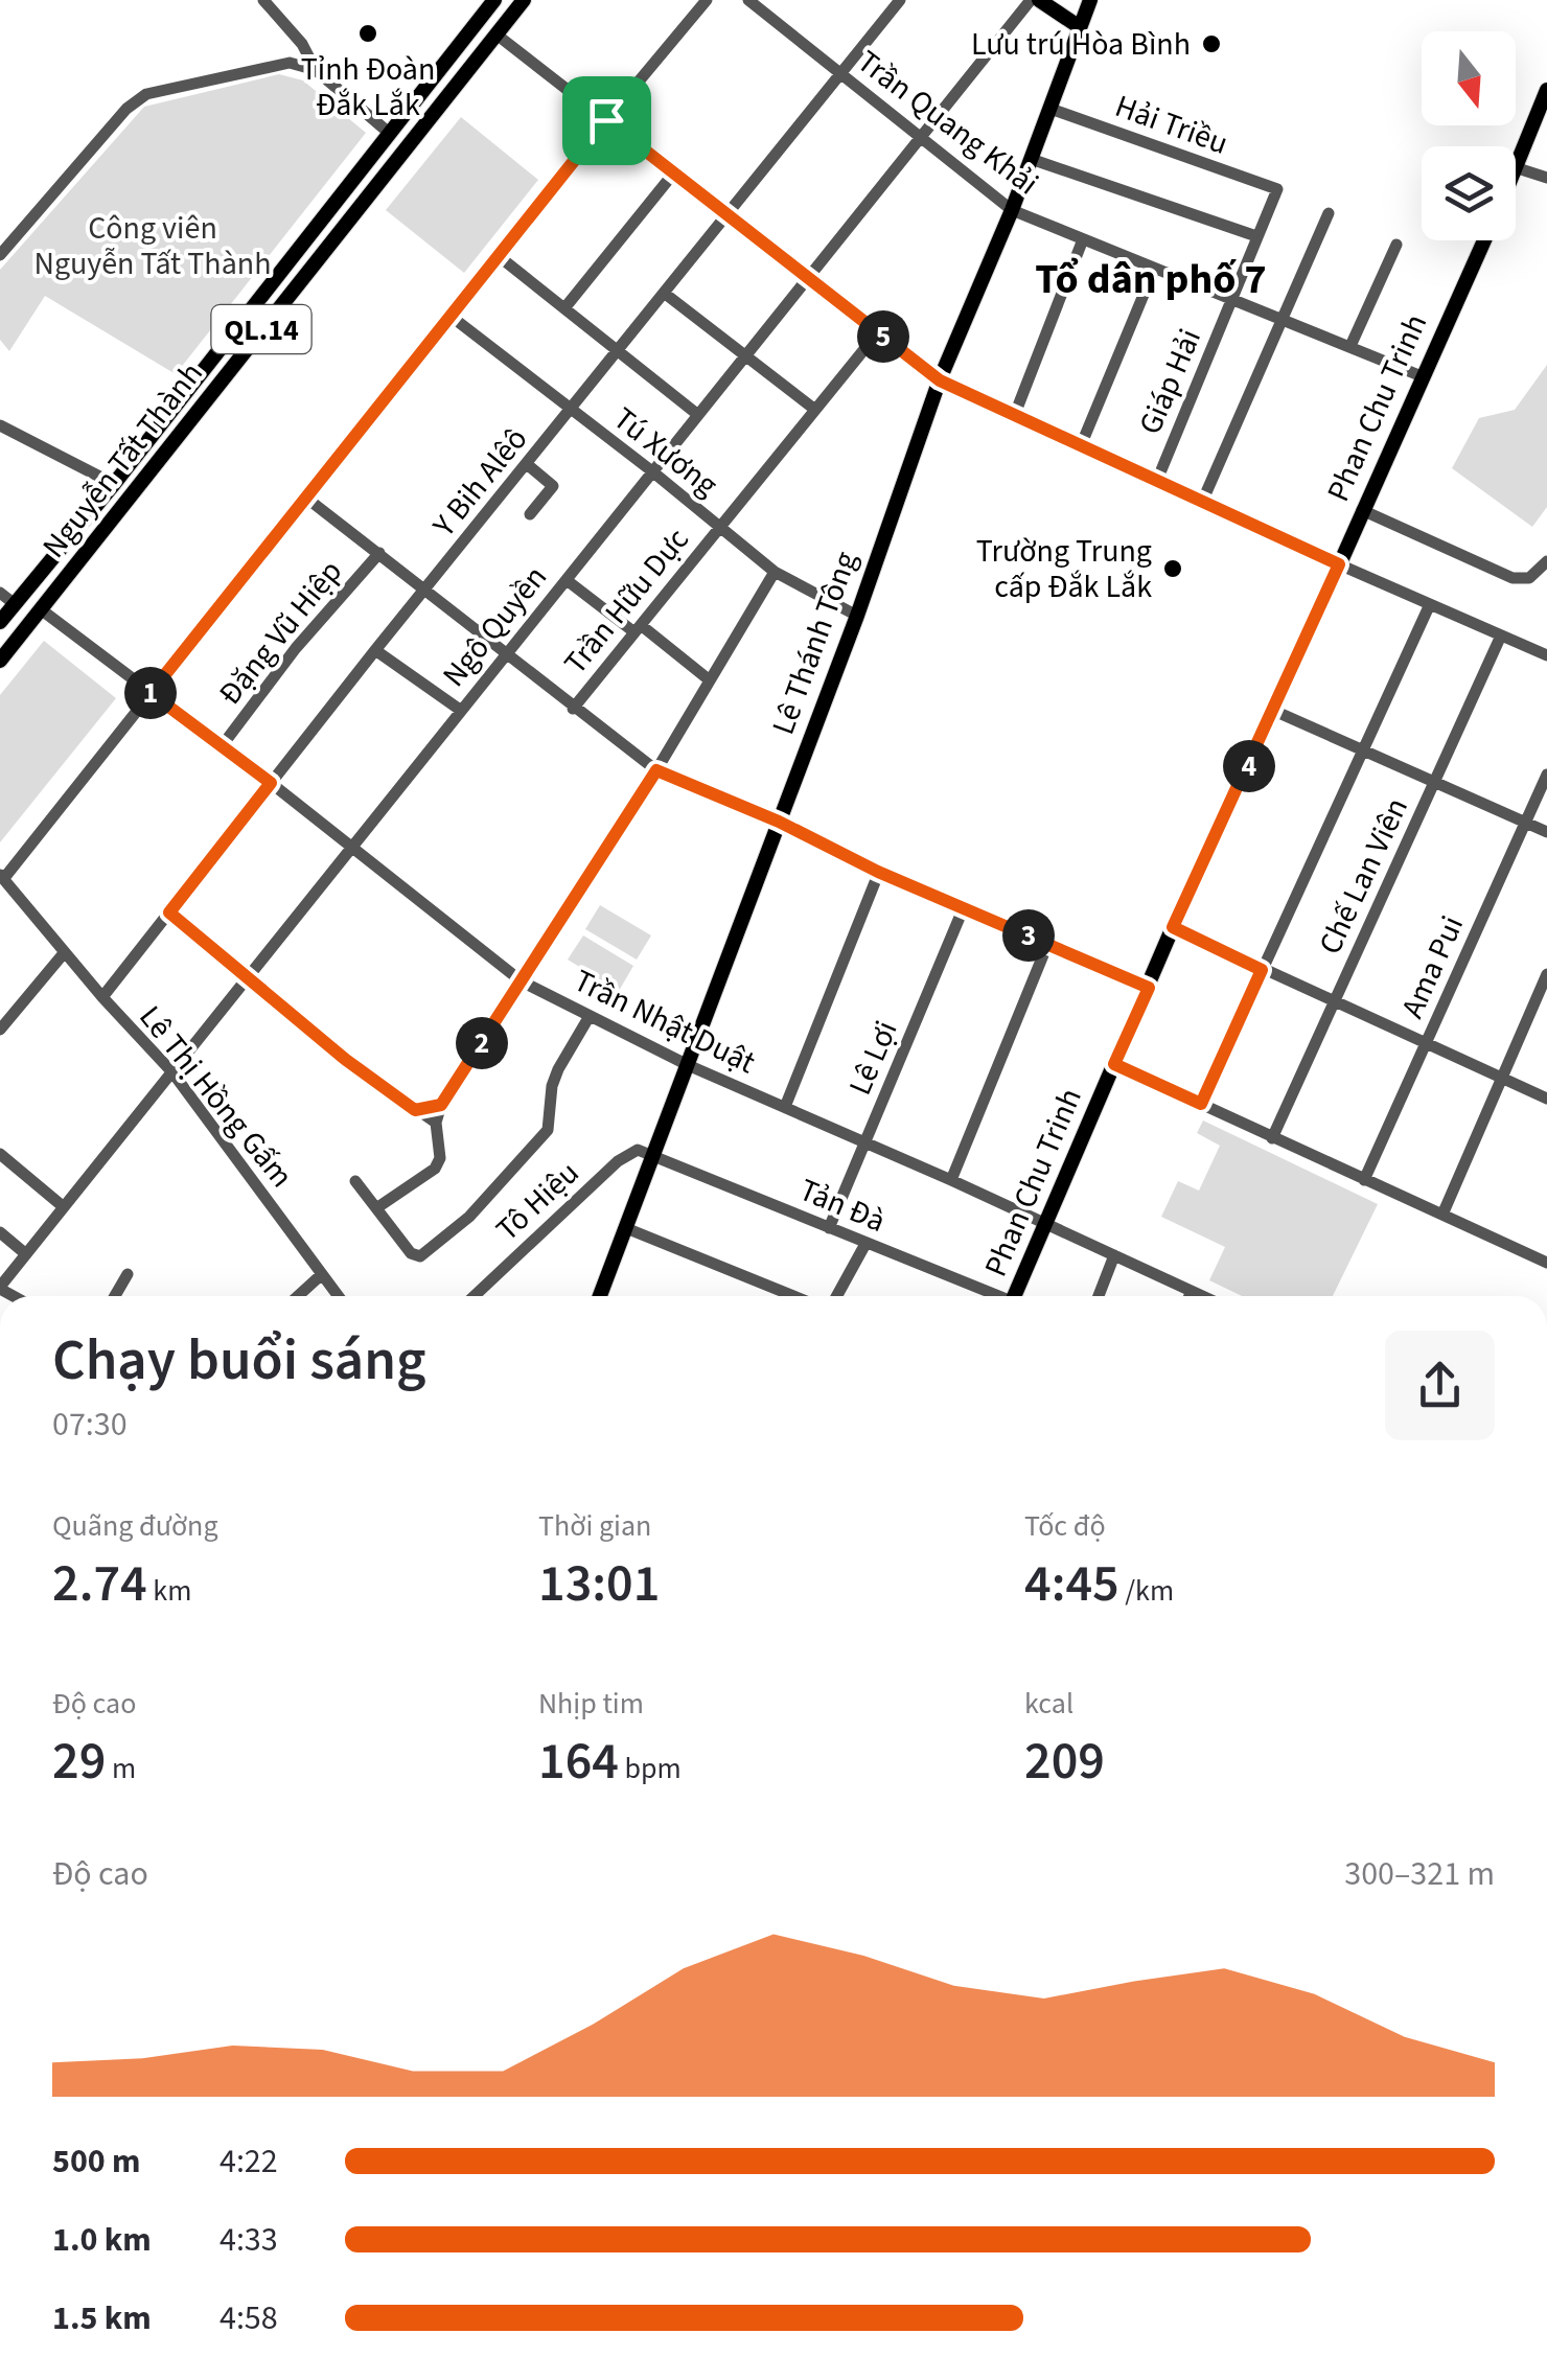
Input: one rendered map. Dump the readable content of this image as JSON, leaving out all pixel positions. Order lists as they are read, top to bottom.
{
  "streets": {
    "main road": [
      "QL.14",
      "Phan Chu Trinh",
      "Nguyễn Tất Thành",
      "Lê Thánh Tông"
    ],
    "street": [
      "Trần Quang Khải",
      "Hải Triều",
      "Giáp Hải",
      "Tú Xương",
      "Y Bih Alêô",
      "Trần Hữu Dực",
      "Ngô Quyền",
      "Đặng Vũ Hiệp",
      "Chế Lan Viên",
      "Ama Pui",
      "Trần Nhật Duật",
      "Lê Lợi",
      "Lê Thị Hồng Gấm",
      "Tô Hiệu",
      "Tản Đà"
    ]
  },
  "crossings": [
    ["Trần Quang Khải", "Giáp Hải"],
    ["Trần Quang Khải", "Phan Chu Trinh"],
    ["Trần Quang Khải", "Y Bih Alêô"],
    ["Trần Quang Khải", "Ngô Quyền"],
    ["Trần Quang Khải", "Lê Thánh Tông"],
    ["Hải Triều", "Giáp Hải"],
    ["Hải Triều", "Lê Thánh Tông"],
    ["Phan Chu Trinh", "Trần Nhật Duật"],
    ["Tú Xương", "Y Bih Alêô"],
    ["Tú Xương", "Trần Hữu Dực"],
    ["Tú Xương", "Ngô Quyền"],
    ["Tú Xương", "Lê Thánh Tông"],
    ["Nguyễn Tất Thành", "Trần Nhật Duật"],
    ["Y Bih Alêô", "Trần Nhật Duật"],
    ["Y Bih Alêô", "Lê Thị Hồng Gấm"],
    ["Ngô Quyền", "Trần Nhật Duật"],
    ["Ngô Quyền", "Lê Thị Hồng Gấm"],
    ["Đặng Vũ Hiệp", "Trần Nhật Duật"],
    ["Lê Thánh Tông", "Trần Nhật Duật"],
    ["Lê Thánh Tông", "Tô Hiệu"],
    ["Lê Thánh Tông", "Tản Đà"],
    ["Trần Nhật Duật", "Lê Lợi"],
    ["Lê Lợi", "Tản Đà"],
    ["Tô Hiệu", "Tản Đà"]
  ],
  "districts": ["Tổ dân phố 7"],
  "parks": ["Công viên Nguyễn Tất Thành"],
  "places": ["Tỉnh Đoàn Đắk Lắk", "Lưu trú Hòa Bình", "Trường Trung cấp Đắk Lắk"],
  "north": "bottom",
  "page": {
    "pins": [
      "5",
      "1",
      "4",
      "3",
      "2"
    ],
    "heading": ["Chạy buổi sáng", "07:30"],
    "stats": [
      ["Quãng đường", "2.74 km"],
      ["Thời gian", "13:01"],
      ["Tốc độ", "4:45 /km"],
      ["Độ cao", "29 m"],
      ["Nhịp tim", "164 bpm"],
      ["kcal", "209"]
    ],
    "chart": ["Độ cao", "300–321 m"],
    "list": [
      {
        "name": "500 m",
        "note": "4:22"
      },
      {
        "name": "1.0 km",
        "note": "4:33"
      },
      {
        "name": "1.5 km",
        "note": "4:58"
      }
    ]
  }
}
